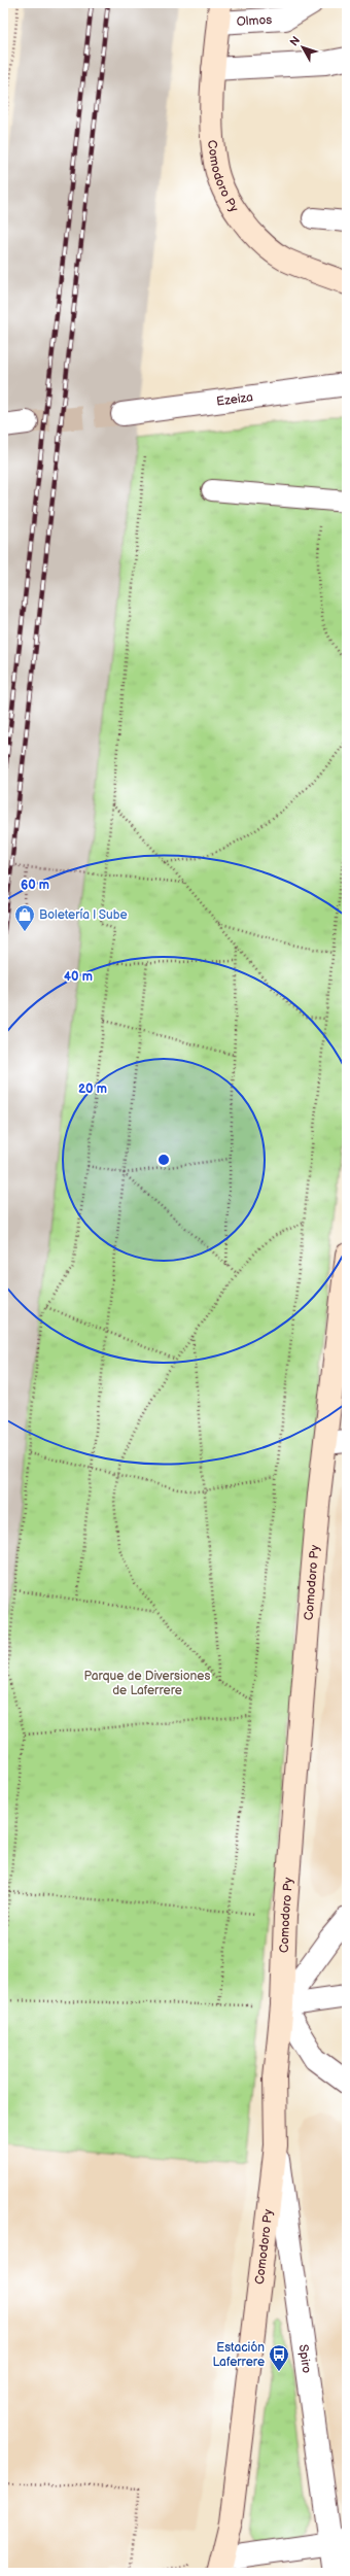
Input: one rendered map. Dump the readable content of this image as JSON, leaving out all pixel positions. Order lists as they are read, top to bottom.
{
  "streets": {
    "main road": ["Comodoro Py"],
    "street": ["Olmos", "Ezeiza", "Spiro"]
  },
  "crossings": [
    ["Olmos", "Comodoro Py"],
    ["Comodoro Py", "Spiro"]
  ],
  "parks": ["Parque de Diversiones de Laferrere"],
  "places": {
    "shop": ["Boletería | Sube"],
    "bus stop": ["Estación Laferrere"]
  },
  "north": "top left",
  "rings": ["60 m", "40 m", "20 m"]
}
